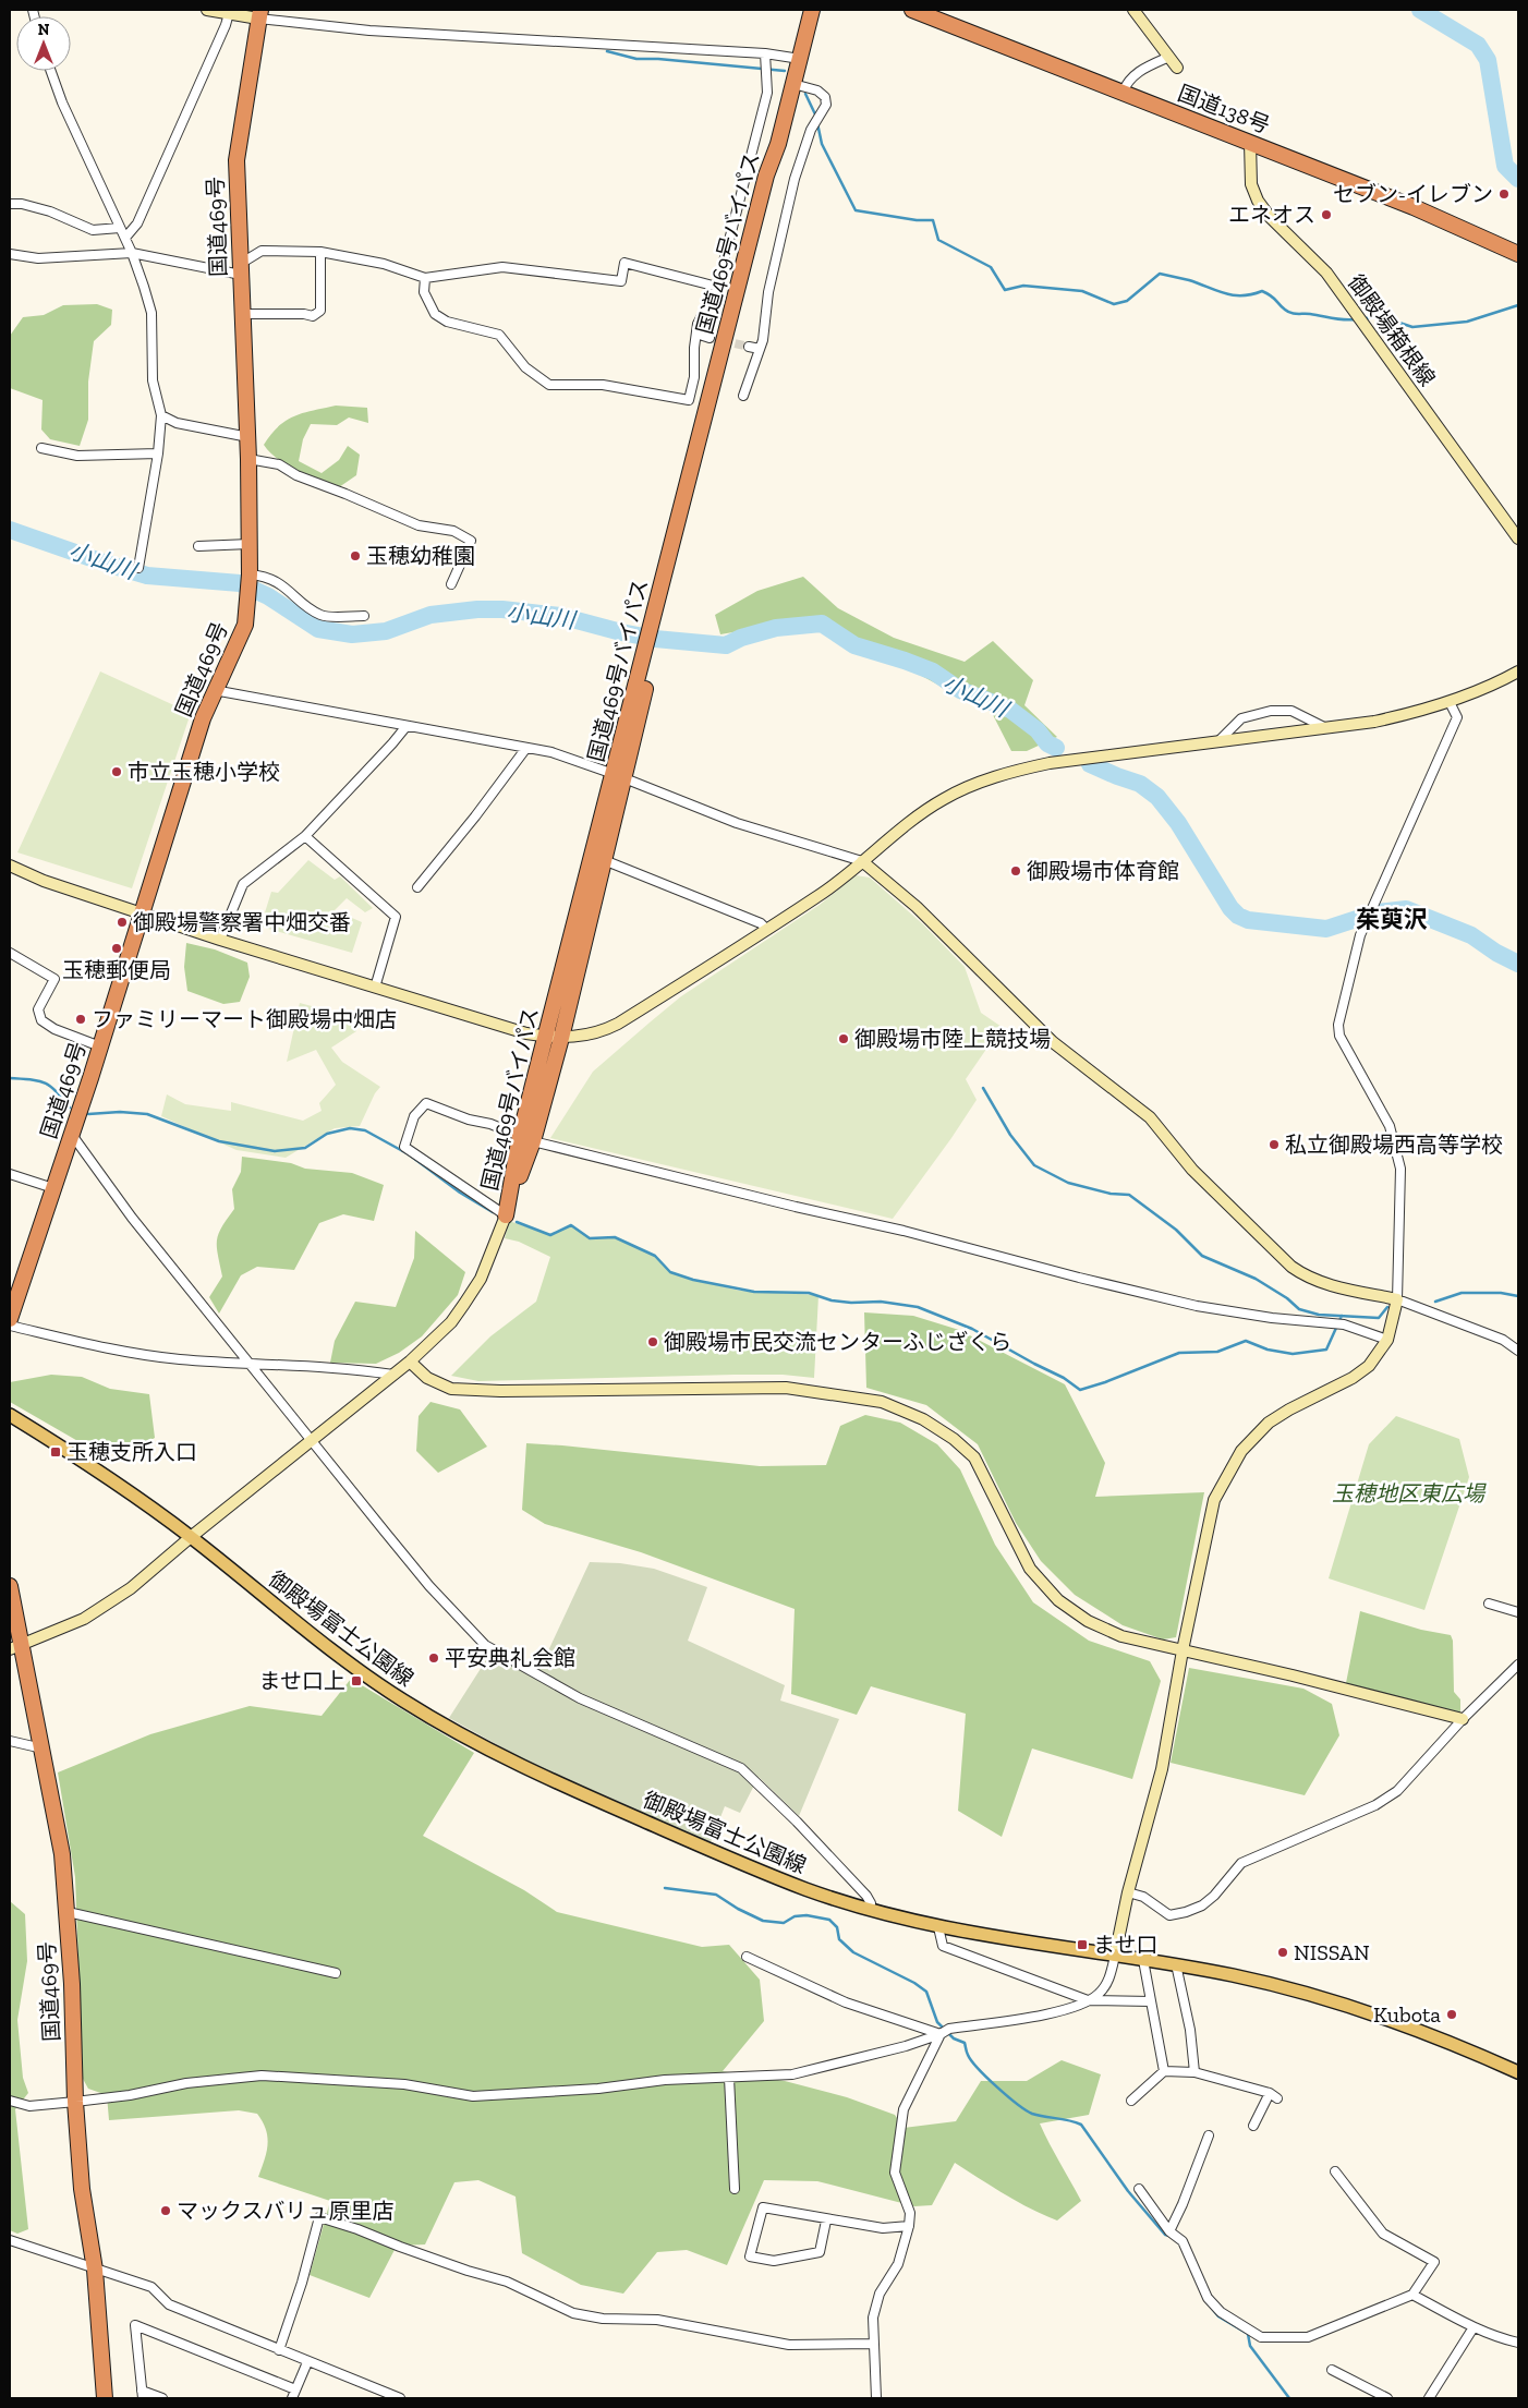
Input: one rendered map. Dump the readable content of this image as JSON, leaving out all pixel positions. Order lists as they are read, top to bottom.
{
  "streets": {
    "highway": ["国道138号", "国道469号", "国道469号バイパス"],
    "main road": ["御殿場富士公園線"],
    "street": ["御殿場箱根線"]
  },
  "crossings": [
    ["国道138号", "御殿場箱根線"]
  ],
  "districts": ["茱萸沢"],
  "water": ["小山川"],
  "parks": ["玉穂地区東広場"],
  "places": {
    "other": [
      "セブン-イレブン",
      "エネオス",
      "玉穂幼稚園",
      "市立玉穂小学校",
      "御殿場市体育館",
      "御殿場警察署中畑交番",
      "玉穂郵便局",
      "ファミリーマート御殿場中畑店",
      "御殿場市陸上競技場",
      "私立御殿場西高等学校",
      "御殿場市民交流センターふじざくら",
      "平安典礼会館",
      "NISSAN",
      "Kubota",
      "マックスバリュ原里店"
    ],
    "transit": ["玉穂支所入口", "ませ口上", "ませ口"]
  },
  "north": "top"
}
